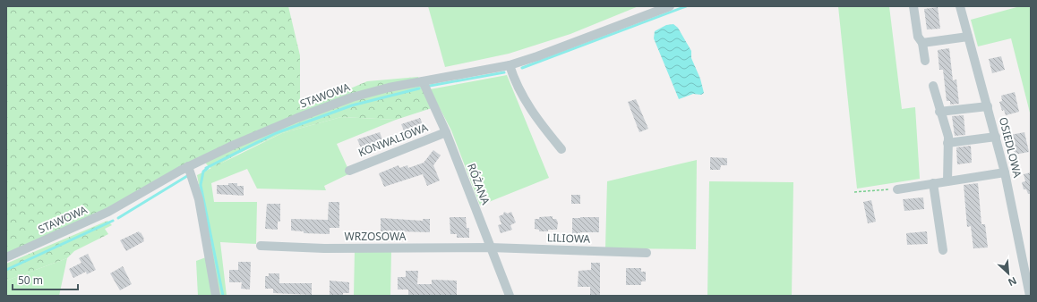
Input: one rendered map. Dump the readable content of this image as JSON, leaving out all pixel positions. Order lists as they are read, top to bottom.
{
  "streets": {
    "street": [
      "STAWOWA",
      "KONWALIOWA",
      "OSIEDLOWA",
      "RÓŻANA",
      "WRZOSOWA",
      "LILIOWA"
    ]
  },
  "crossings": [
    ["STAWOWA", "RÓŻANA"],
    ["KONWALIOWA", "RÓŻANA"],
    ["RÓŻANA", "WRZOSOWA"],
    ["RÓŻANA", "LILIOWA"],
    ["WRZOSOWA", "LILIOWA"]
  ],
  "scale_bar": "50 m",
  "north": "bottom right"
}
